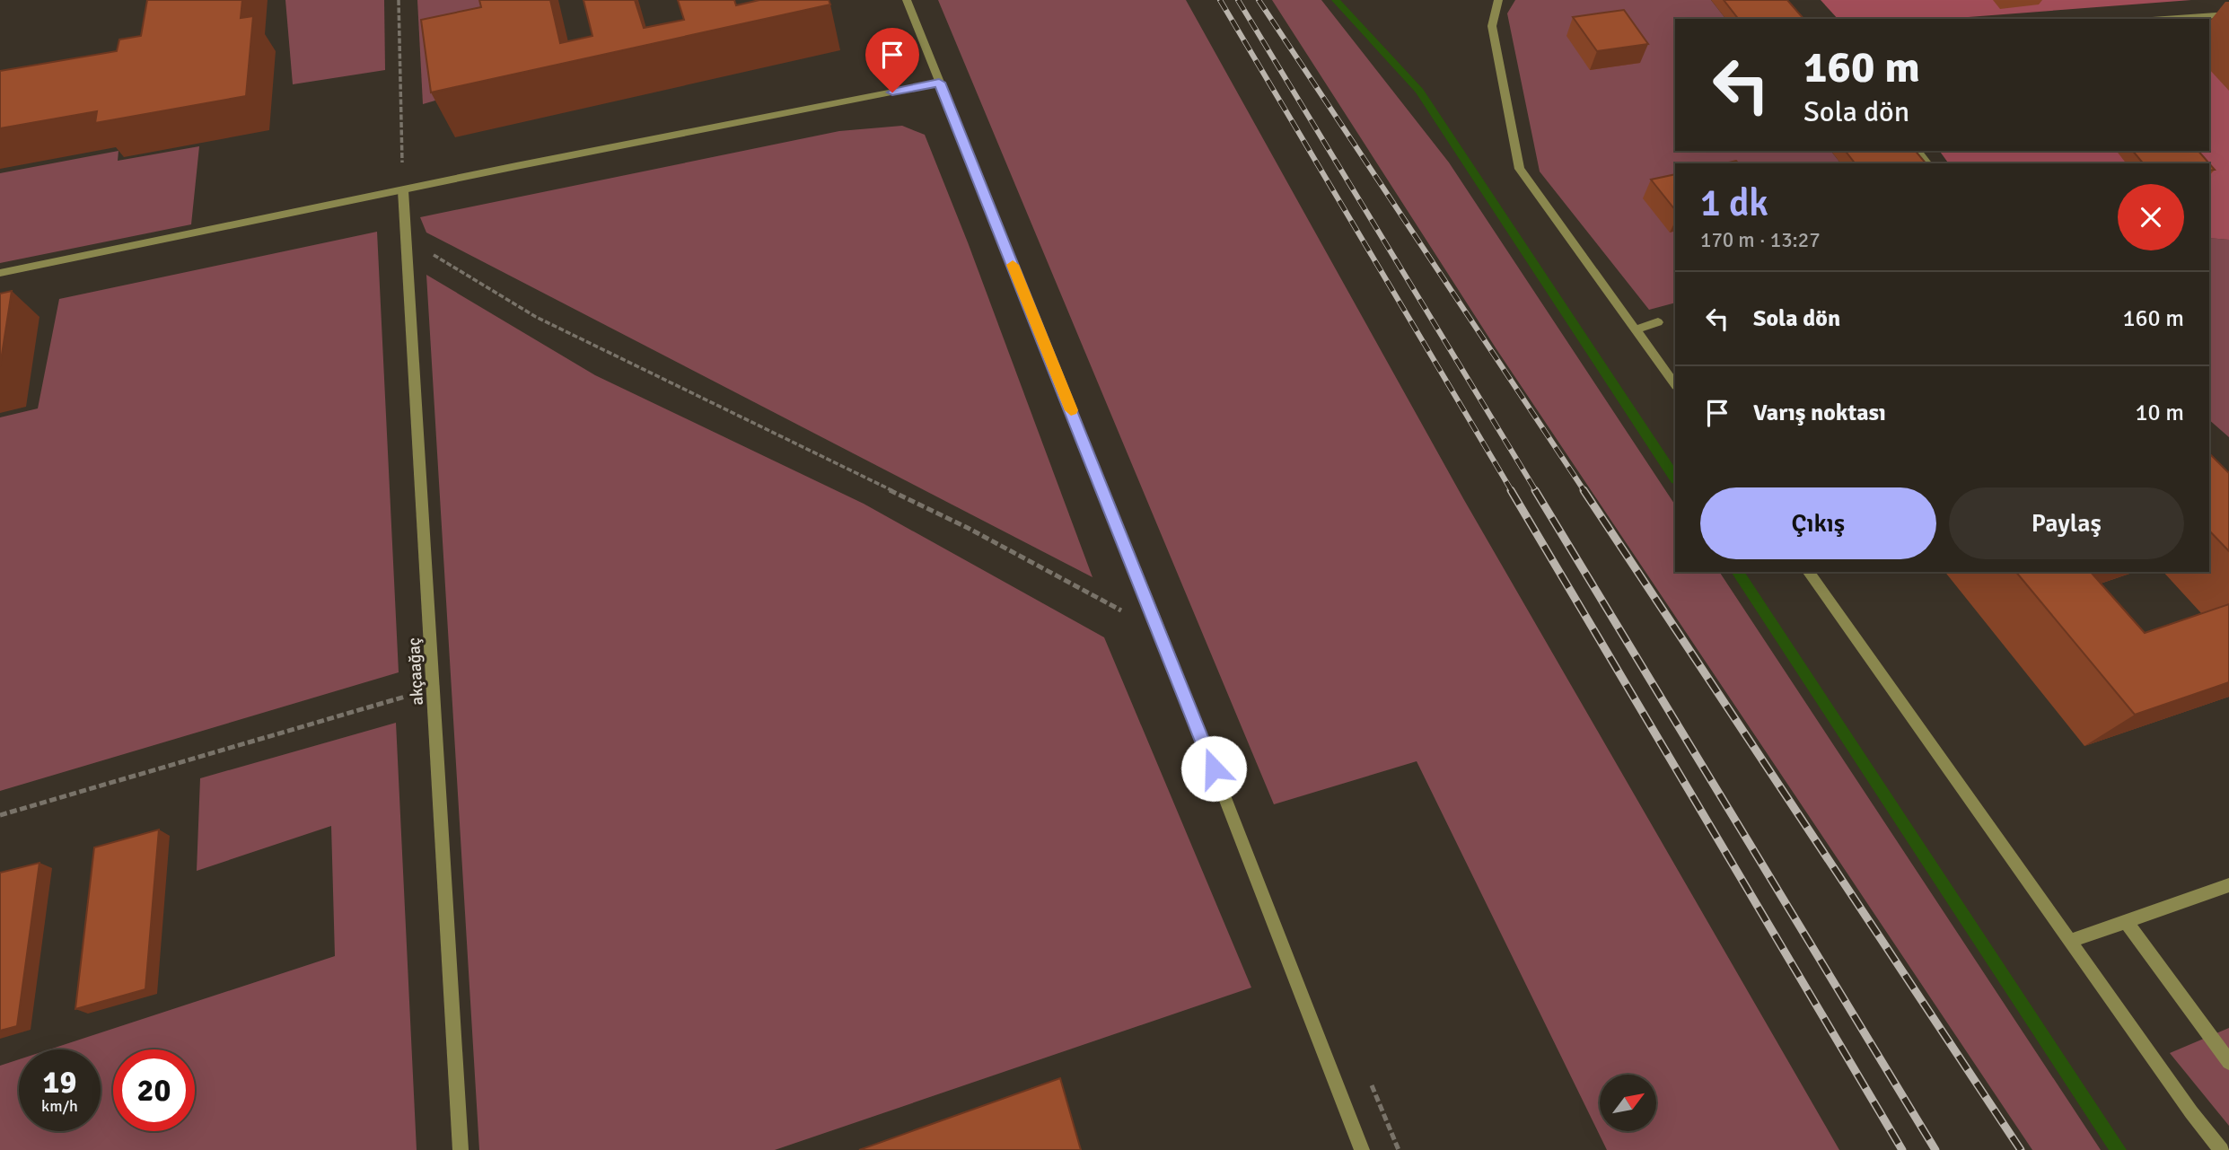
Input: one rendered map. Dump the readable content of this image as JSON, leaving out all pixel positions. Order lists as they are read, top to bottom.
{
  "streets": {
    "street": ["akçaağaç"]
  },
  "north": "top right",
  "page": {
    "turn": ["160 m", "Sola dön"],
    "heading": ["1 dk", "170 m · 13:27"],
    "list": [
      {
        "name": "Sola dön",
        "value": "160 m"
      },
      {
        "name": "Varış noktası",
        "value": "10 m"
      }
    ],
    "buttons": ["Çıkış", "Paylaş"],
    "speed": "19 km/h",
    "limit": "20"
  }
}
